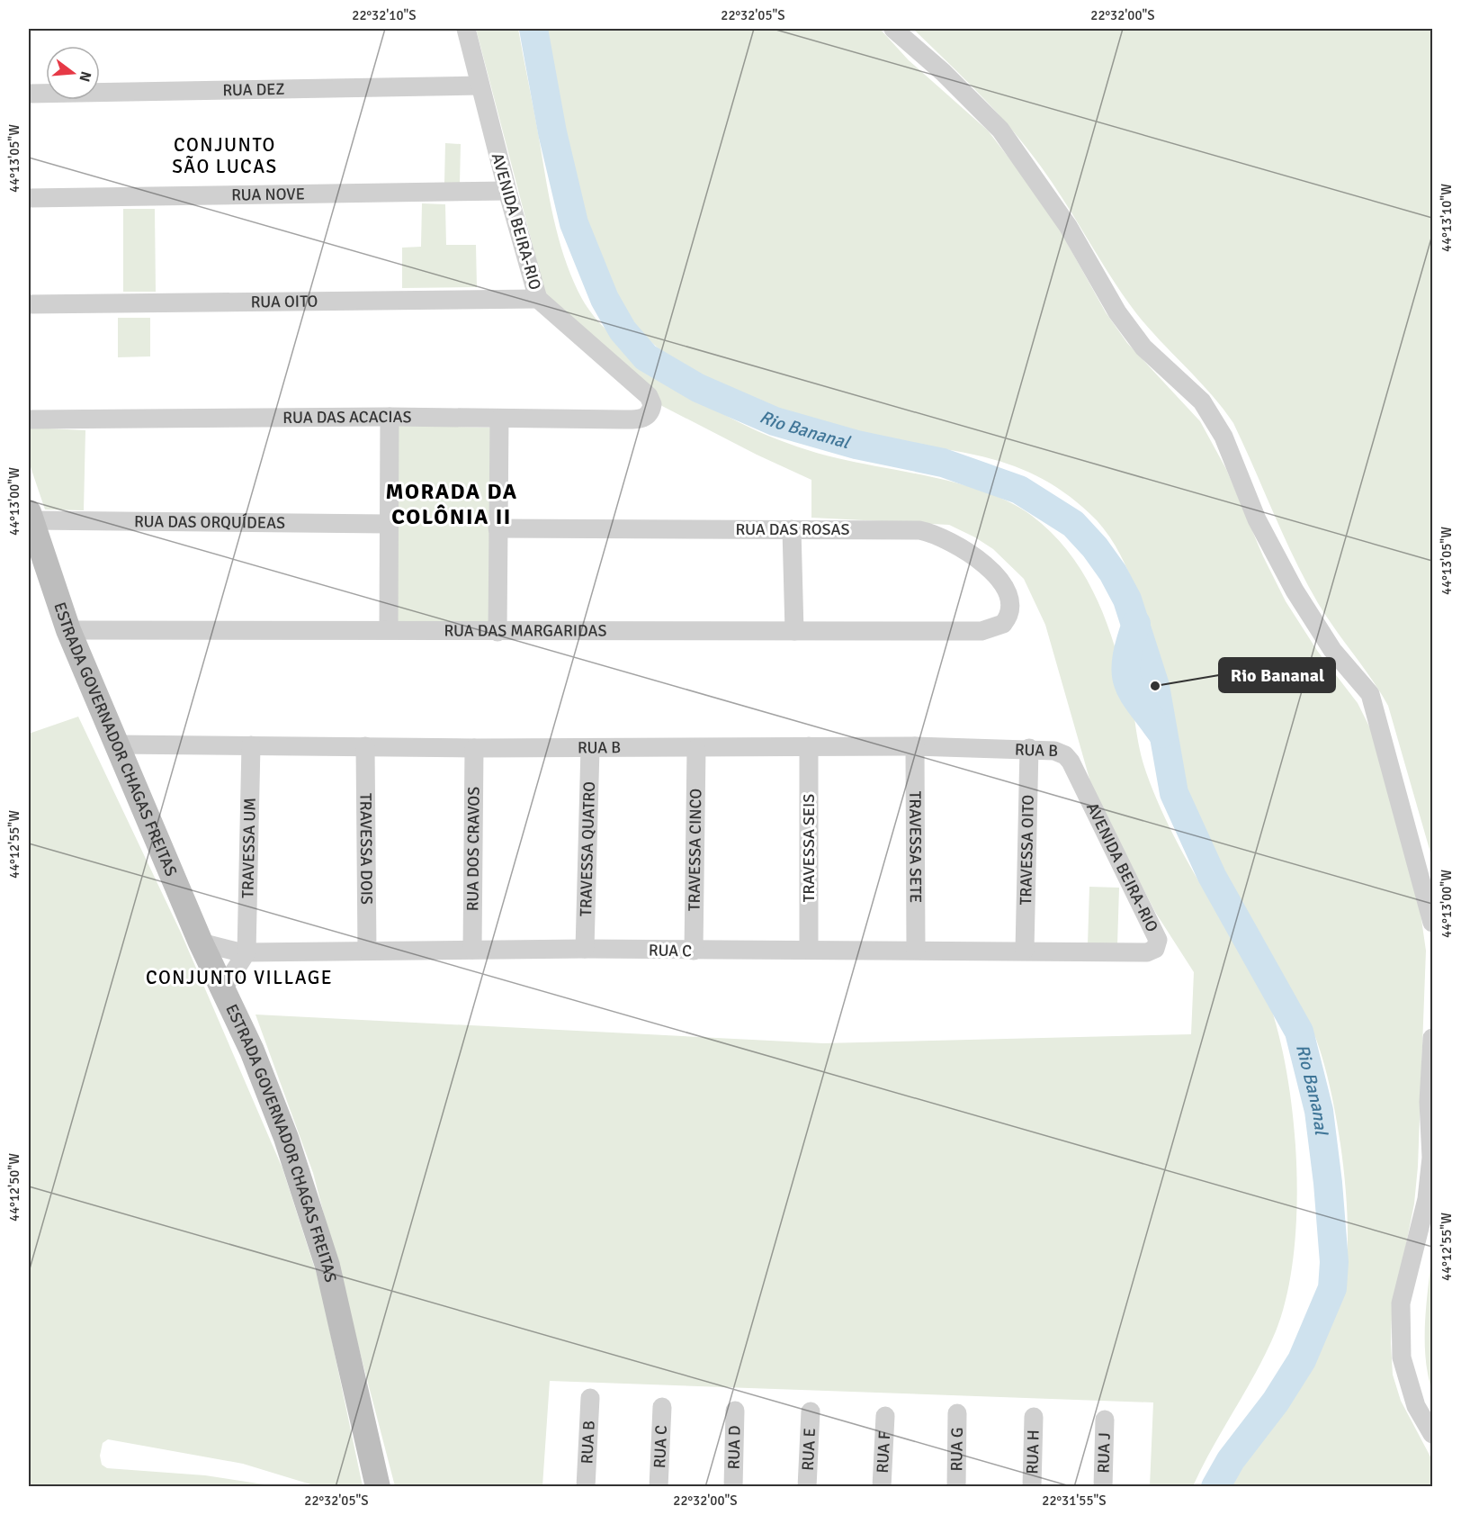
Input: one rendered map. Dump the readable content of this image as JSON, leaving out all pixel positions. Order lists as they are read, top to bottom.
{
  "streets": {
    "main road": ["ESTRADA GOVERNADOR CHAGAS FREITAS"],
    "street": [
      "RUA DEZ",
      "RUA NOVE",
      "AVENIDA BEIRA-RIO",
      "RUA OITO",
      "RUA DAS ACACIAS",
      "RUA DAS ORQUÍDEAS",
      "RUA DAS ROSAS",
      "RUA DAS MARGARIDAS",
      "RUA B",
      "TRAVESSA QUATRO",
      "TRAVESSA SEIS",
      "TRAVESSA SETE",
      "TRAVESSA UM",
      "TRAVESSA DOIS",
      "RUA DOS CRAVOS",
      "TRAVESSA OITO",
      "TRAVESSA CINCO",
      "RUA C",
      "RUA D",
      "RUA E",
      "RUA G",
      "RUA F",
      "RUA H",
      "RUA J"
    ]
  },
  "crossings": [
    ["RUA DEZ", "AVENIDA BEIRA-RIO"],
    ["RUA NOVE", "AVENIDA BEIRA-RIO"],
    ["AVENIDA BEIRA-RIO", "RUA OITO"],
    ["AVENIDA BEIRA-RIO", "RUA DAS ACACIAS"],
    ["AVENIDA BEIRA-RIO", "RUA B"],
    ["AVENIDA BEIRA-RIO", "RUA C"],
    ["RUA DAS ORQUÍDEAS", "ESTRADA GOVERNADOR CHAGAS FREITAS"],
    ["RUA DAS ROSAS", "RUA DAS MARGARIDAS"],
    ["RUA DAS MARGARIDAS", "ESTRADA GOVERNADOR CHAGAS FREITAS"],
    ["ESTRADA GOVERNADOR CHAGAS FREITAS", "RUA B"],
    ["ESTRADA GOVERNADOR CHAGAS FREITAS", "RUA C"],
    ["RUA B", "TRAVESSA QUATRO"],
    ["RUA B", "TRAVESSA SEIS"],
    ["RUA B", "TRAVESSA SETE"],
    ["RUA B", "TRAVESSA UM"],
    ["RUA B", "TRAVESSA DOIS"],
    ["RUA B", "RUA DOS CRAVOS"],
    ["RUA B", "TRAVESSA OITO"],
    ["RUA B", "TRAVESSA CINCO"],
    ["TRAVESSA QUATRO", "RUA C"],
    ["TRAVESSA SEIS", "RUA C"],
    ["TRAVESSA SETE", "RUA C"],
    ["TRAVESSA UM", "RUA C"],
    ["TRAVESSA DOIS", "RUA C"],
    ["RUA DOS CRAVOS", "RUA C"],
    ["TRAVESSA OITO", "RUA C"],
    ["TRAVESSA CINCO", "RUA C"]
  ],
  "districts": ["CONJUNTO SÃO LUCAS", "MORADA DA COLÔNIA II", "CONJUNTO VILLAGE"],
  "water": ["Rio Bananal"],
  "places": ["Rio Bananal"],
  "north": "right",
  "coordinates": [
    "22°32'10\"S",
    "22°32'05\"S",
    "22°32'00\"S",
    "44°13'05\"W",
    "44°13'10\"W",
    "44°13'00\"W",
    "44°12'55\"W",
    "44°12'50\"W",
    "22°31'55\"S"
  ]
}
